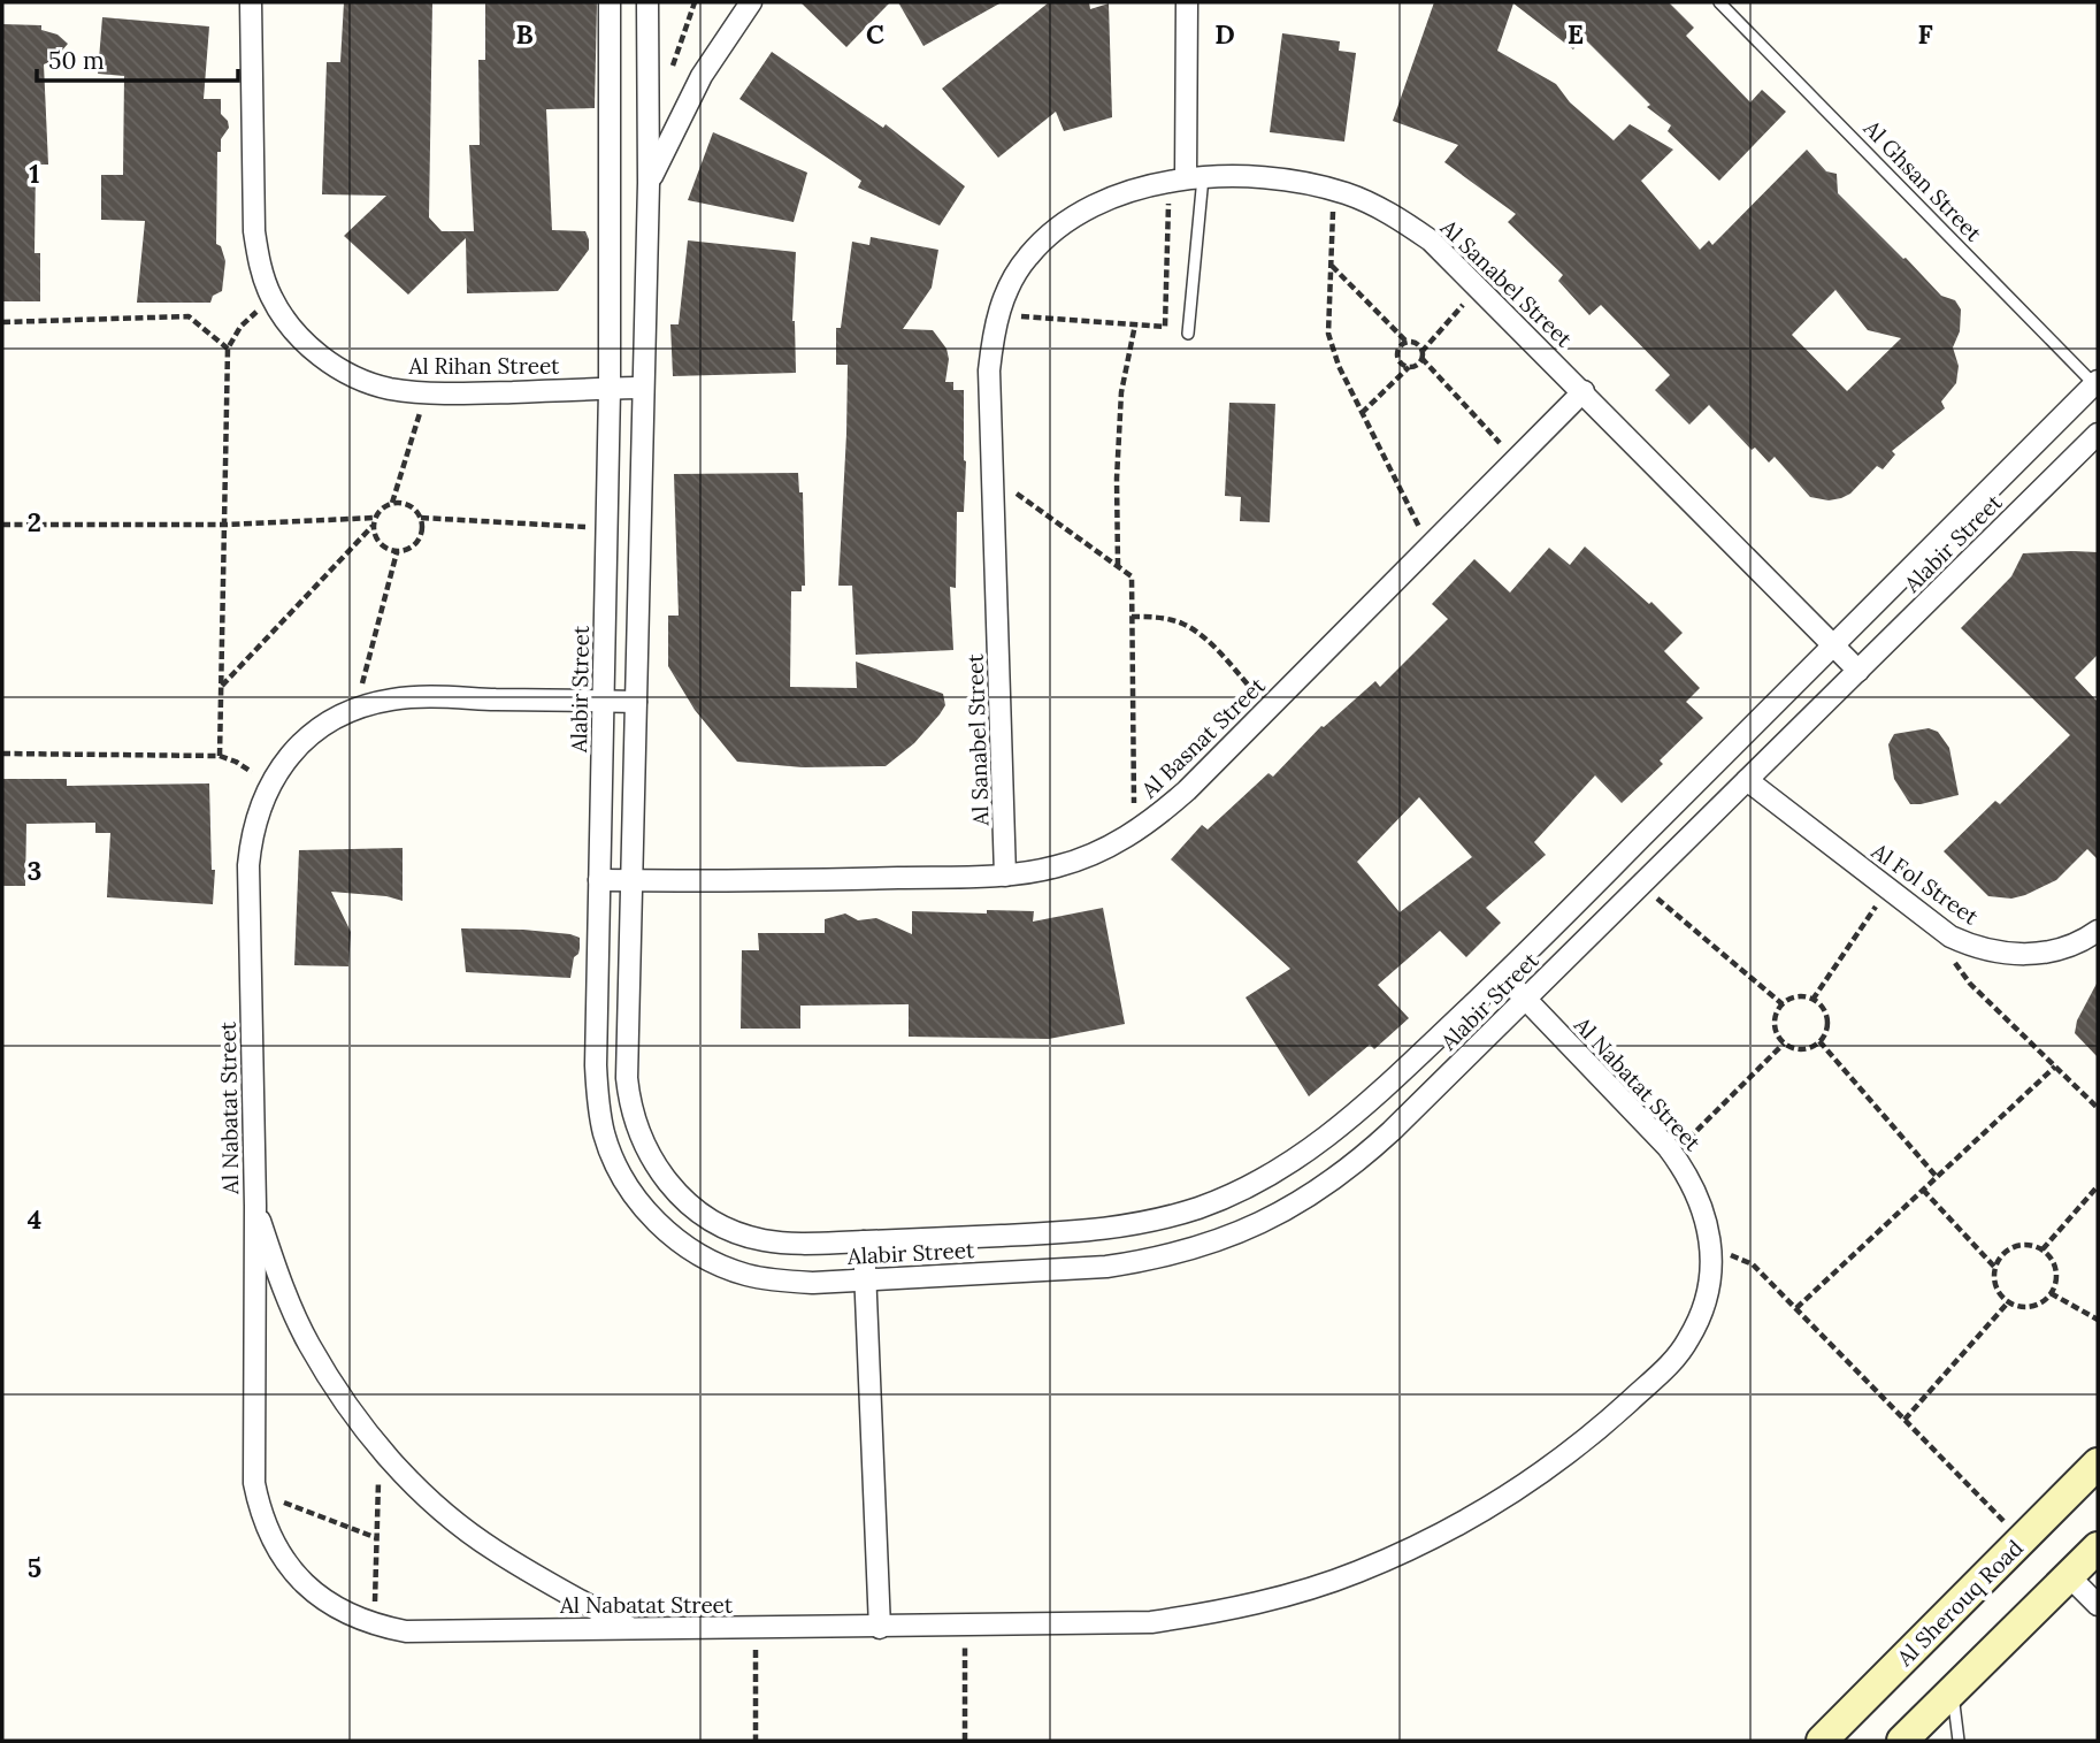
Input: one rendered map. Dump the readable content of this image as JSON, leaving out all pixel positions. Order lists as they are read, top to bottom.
{
  "streets": {
    "street": [
      "Al Sanabel Street",
      "Al Rihan Street",
      "Alabir Street",
      "Al Basnat Street",
      "Al Fol Street",
      "Al Nabatat Street",
      "Al Sherouq Road"
    ],
    "lane": ["Al Ghsan Street"]
  },
  "crossings": [
    ["Al Ghsan Street", "Alabir Street"],
    ["Al Sanabel Street", "Alabir Street"],
    ["Al Sanabel Street", "Al Basnat Street"],
    ["Al Rihan Street", "Alabir Street"],
    ["Alabir Street", "Al Basnat Street"],
    ["Alabir Street", "Al Fol Street"],
    ["Alabir Street", "Al Nabatat Street"]
  ],
  "scale_bar": "50 m",
  "grid": {
    "columns": [
      "B",
      "C",
      "D",
      "E",
      "F"
    ],
    "rows": [
      "1",
      "2",
      "3",
      "4",
      "5"
    ]
  }
}
